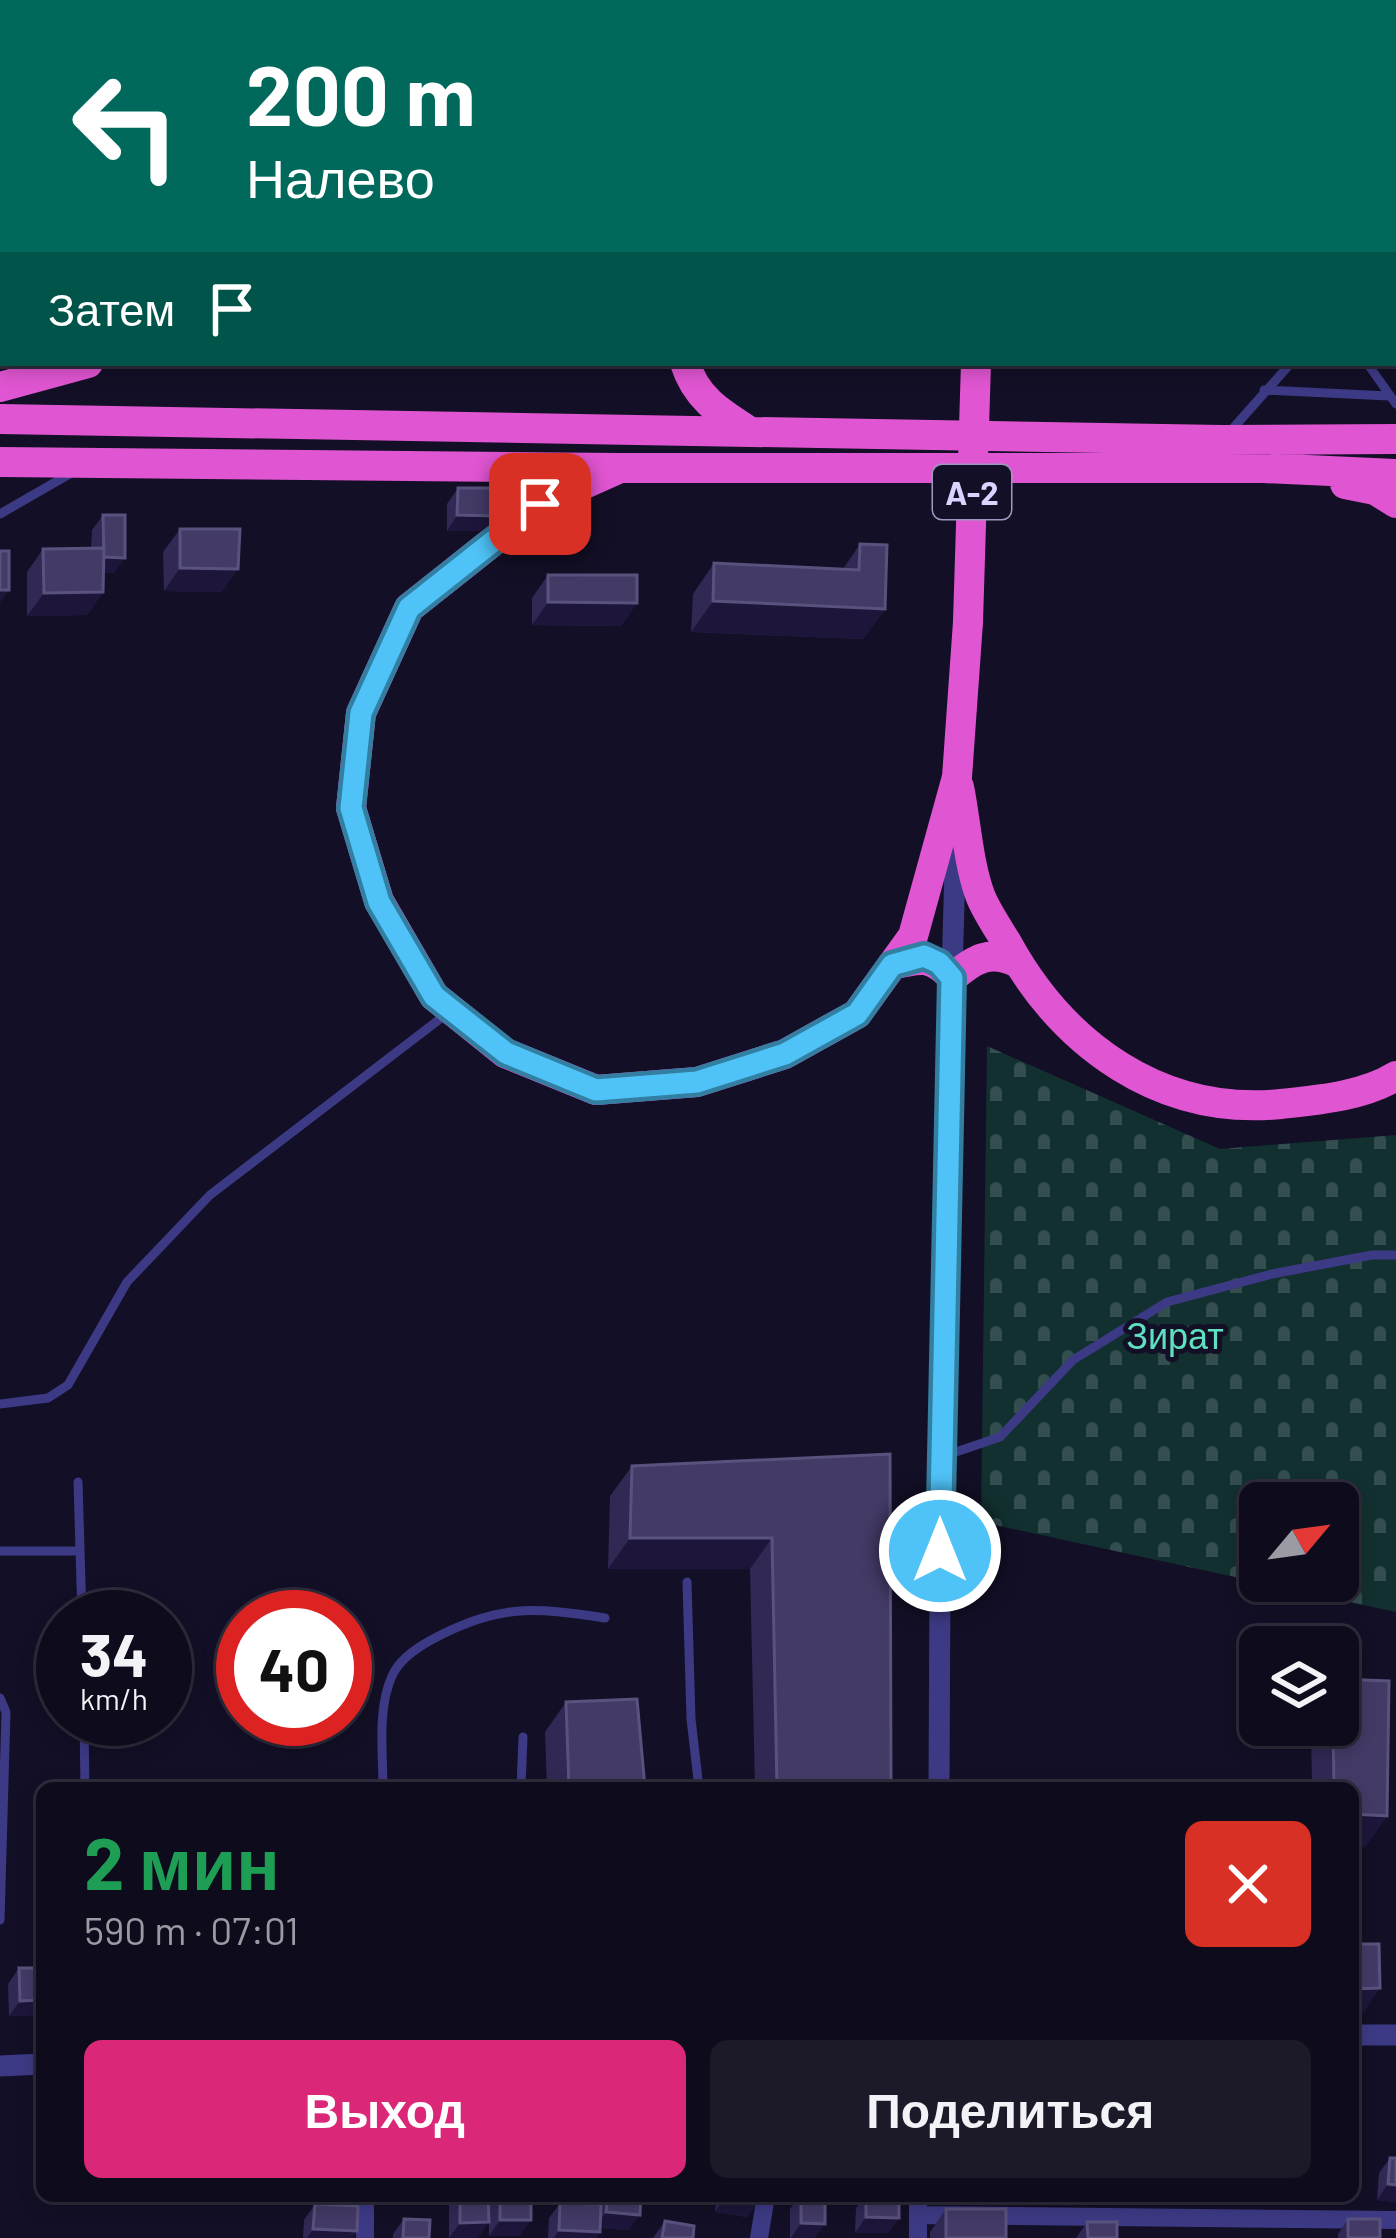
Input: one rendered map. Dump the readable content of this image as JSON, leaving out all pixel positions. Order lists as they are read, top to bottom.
{
  "streets": {
    "highway": ["A-2"]
  },
  "parks": ["Зират"],
  "north": "top right",
  "page": {
    "turn": ["200 m", "Налево"],
    "then": "Затем",
    "speed": "34 km/h",
    "limit": "40",
    "heading": ["2 мин", "590 m · 07:01"],
    "buttons": ["Выход", "Поделиться"]
  }
}
